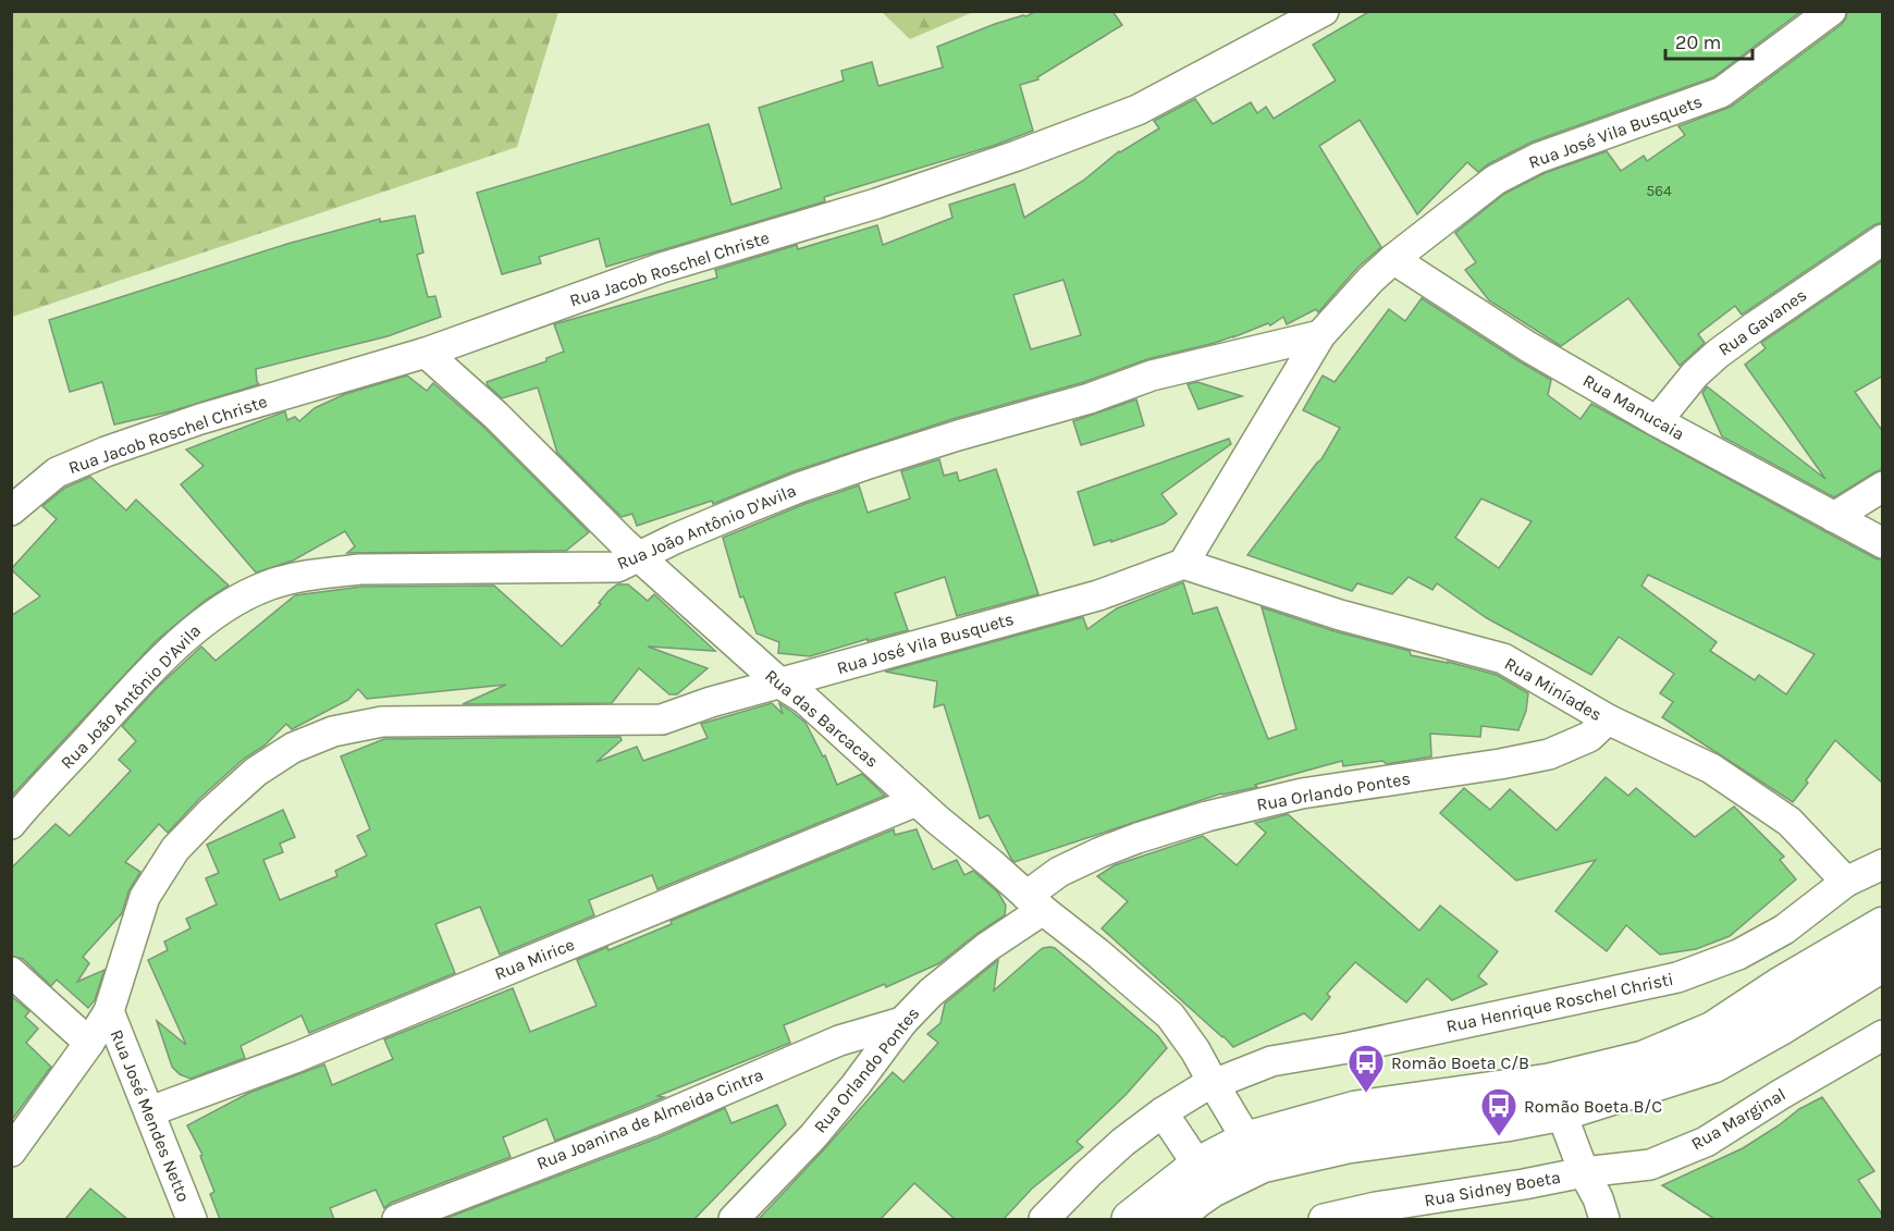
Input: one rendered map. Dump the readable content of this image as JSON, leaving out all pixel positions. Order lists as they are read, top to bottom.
{
  "streets": {
    "street": [
      "Rua José Vila Busquets",
      "Rua Jacob Roschel Christe",
      "Rua Gavanes",
      "Rua Manucaia",
      "Rua João Antônio D'Avila",
      "Rua Miníades",
      "Rua das Barcacas",
      "Rua Orlando Pontes",
      "Rua Mirice",
      "Rua Henrique Roschel Christi",
      "Rua José Mendes Netto",
      "Rua Joanina de Almeida Cintra",
      "Rua Marginal",
      "Rua Sidney Boeta"
    ]
  },
  "crossings": [
    ["Rua José Vila Busquets", "Rua Manucaia"],
    ["Rua José Vila Busquets", "Rua João Antônio D'Avila"],
    ["Rua José Vila Busquets", "Rua Miníades"],
    ["Rua José Vila Busquets", "Rua das Barcacas"],
    ["Rua José Vila Busquets", "Rua José Mendes Netto"],
    ["Rua Jacob Roschel Christe", "Rua das Barcacas"],
    ["Rua Gavanes", "Rua Manucaia"],
    ["Rua João Antônio D'Avila", "Rua das Barcacas"],
    ["Rua Miníades", "Rua Orlando Pontes"],
    ["Rua Miníades", "Rua Henrique Roschel Christi"],
    ["Rua das Barcacas", "Rua Orlando Pontes"],
    ["Rua das Barcacas", "Rua Mirice"],
    ["Rua das Barcacas", "Rua Henrique Roschel Christi"],
    ["Rua Orlando Pontes", "Rua Joanina de Almeida Cintra"],
    ["Rua Mirice", "Rua José Mendes Netto"],
    ["Rua Marginal", "Rua Sidney Boeta"]
  ],
  "places": {
    "bus stop": ["Romão Boeta C/B", "Romão Boeta B/C"]
  },
  "house_numbers": ["564"],
  "scale_bar": "20 m"
}
